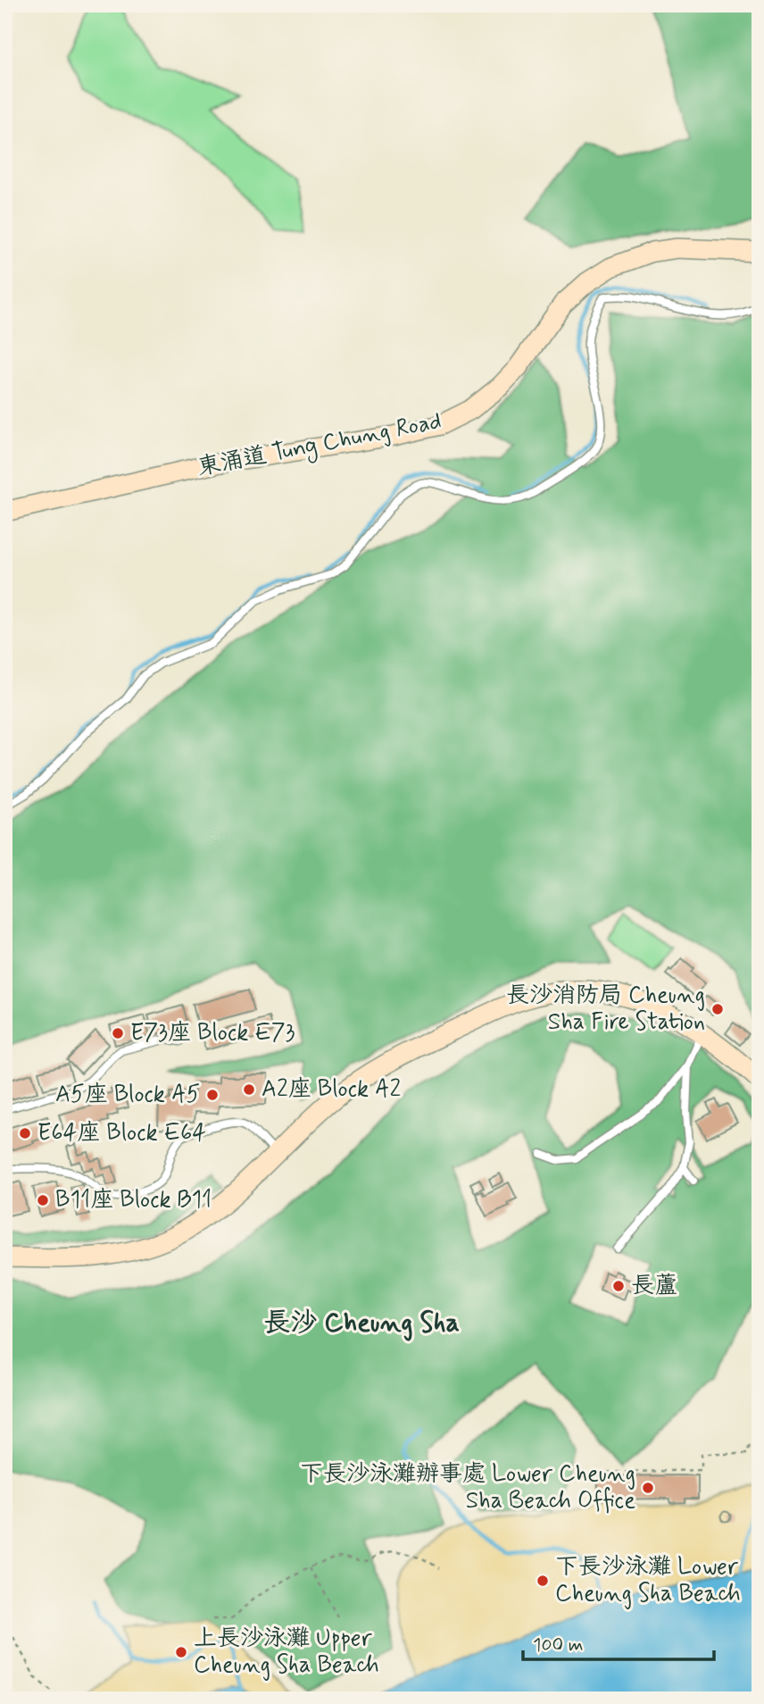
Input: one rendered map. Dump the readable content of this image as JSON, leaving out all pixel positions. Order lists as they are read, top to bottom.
{
  "streets": {
    "main road": ["東涌道 Tung Chung Road"]
  },
  "districts": ["長沙 Cheung Sha"],
  "places": [
    "長沙消防局 Cheung Sha Fire Station",
    "E73座 Block E73",
    "A2座 Block A2",
    "A5座 Block A5",
    "E64座 Block E64",
    "B11座 Block B11",
    "長蘆",
    "下長沙泳灘辦事處 Lower Cheung Sha Beach Office",
    "下長沙泳灘 Lower Cheung Sha Beach",
    "上長沙泳灘 Upper Cheung Sha Beach"
  ],
  "scale_bar": "100 m"
}
